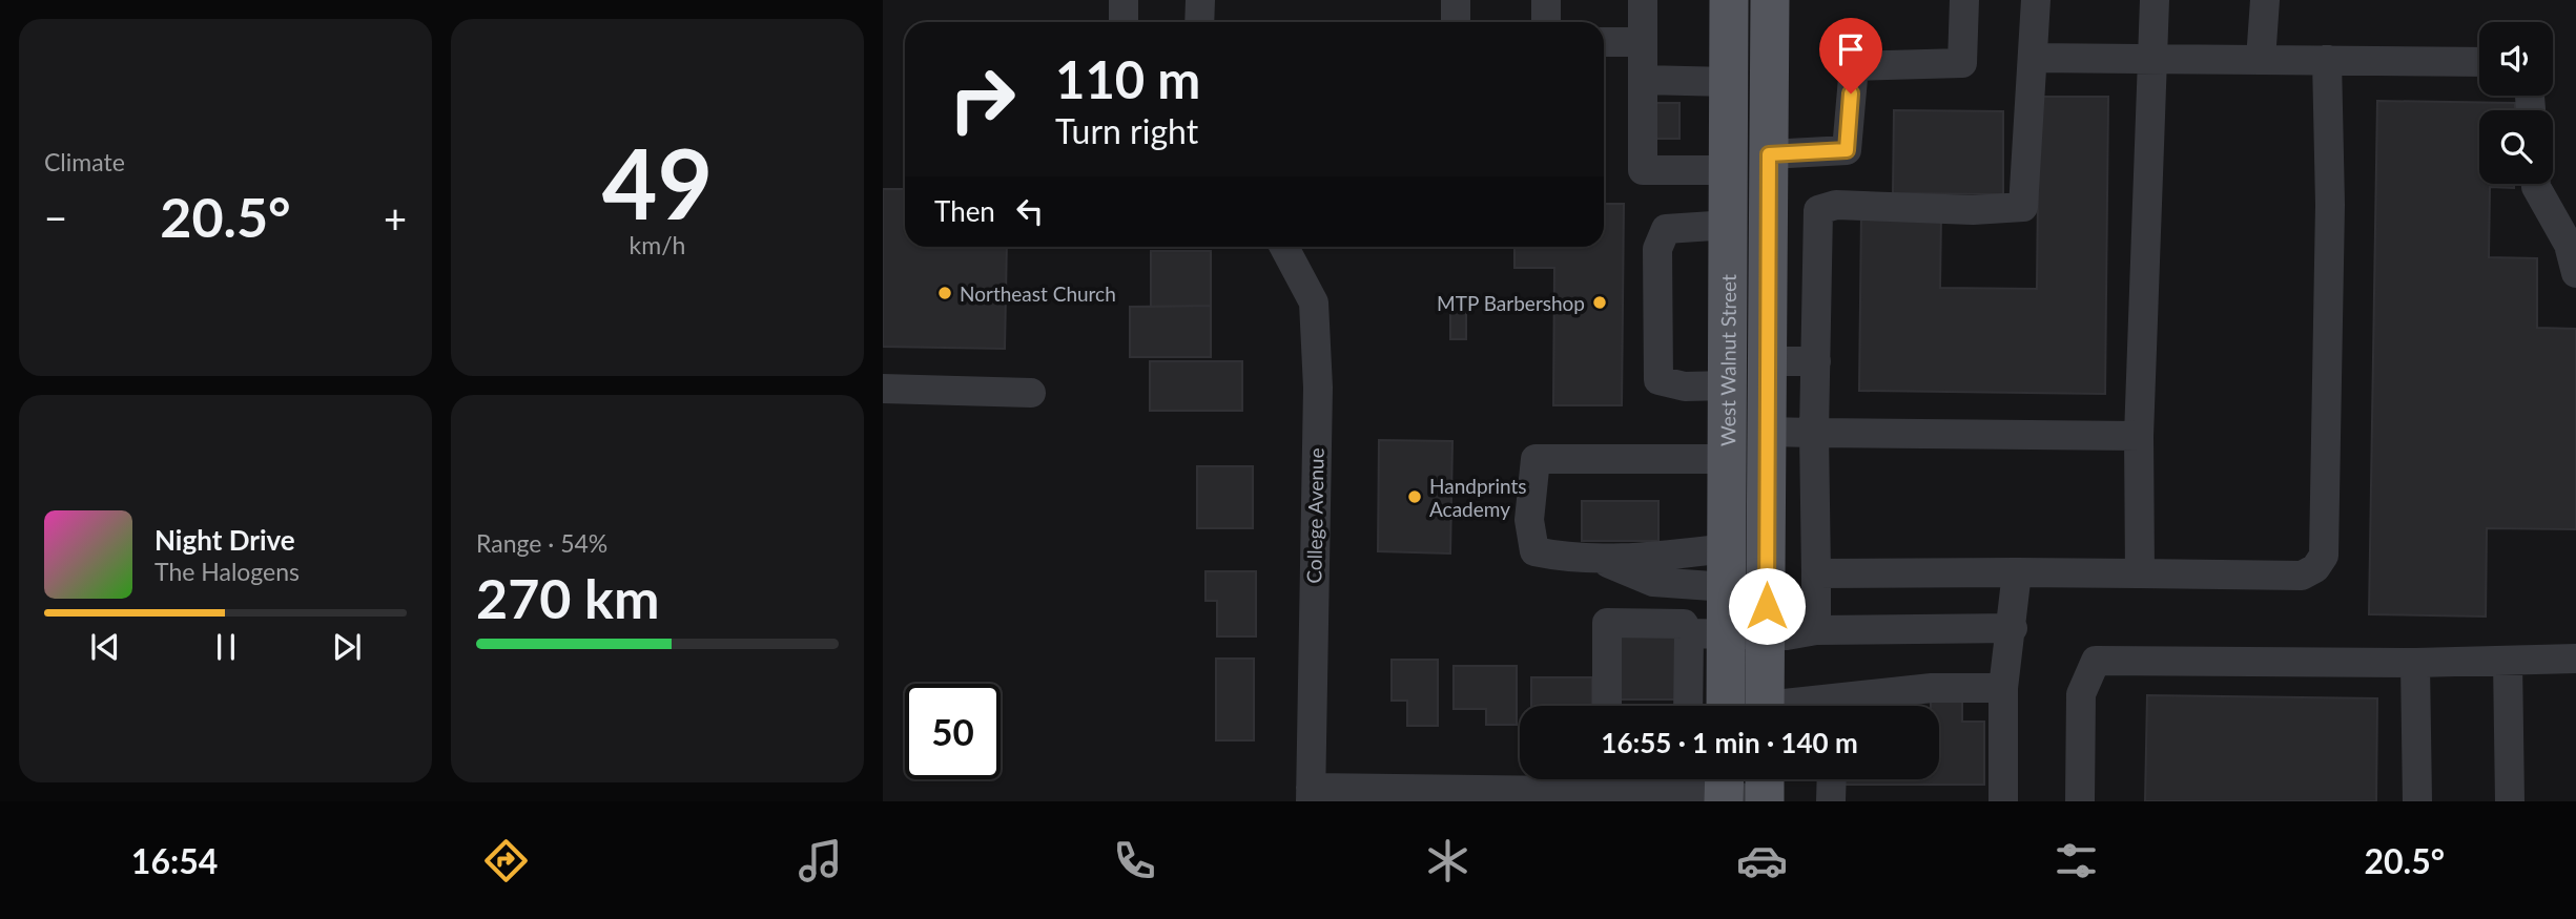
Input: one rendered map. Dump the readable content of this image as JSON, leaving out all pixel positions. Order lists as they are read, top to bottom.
{
  "streets": {
    "main road": ["West Walnut Street"],
    "street": ["College Avenue"]
  },
  "places": ["Northeast Church", "MTP Barbershop", "Handprints Academy"],
  "page": {
    "tile": [
      "Climate",
      ["49", "km/h"],
      ["Range · 54%", "270 km"]
    ],
    "turn": ["110 m", "Turn right"],
    "then": "Then",
    "heat": ["−", "20.5°", "+"],
    "song": ["Night Drive", "The Halogens"],
    "limit": "50",
    "trip": "16:55 · 1 min · 140 m",
    "tabs": ["16:54", "20.5°"]
  }
}
